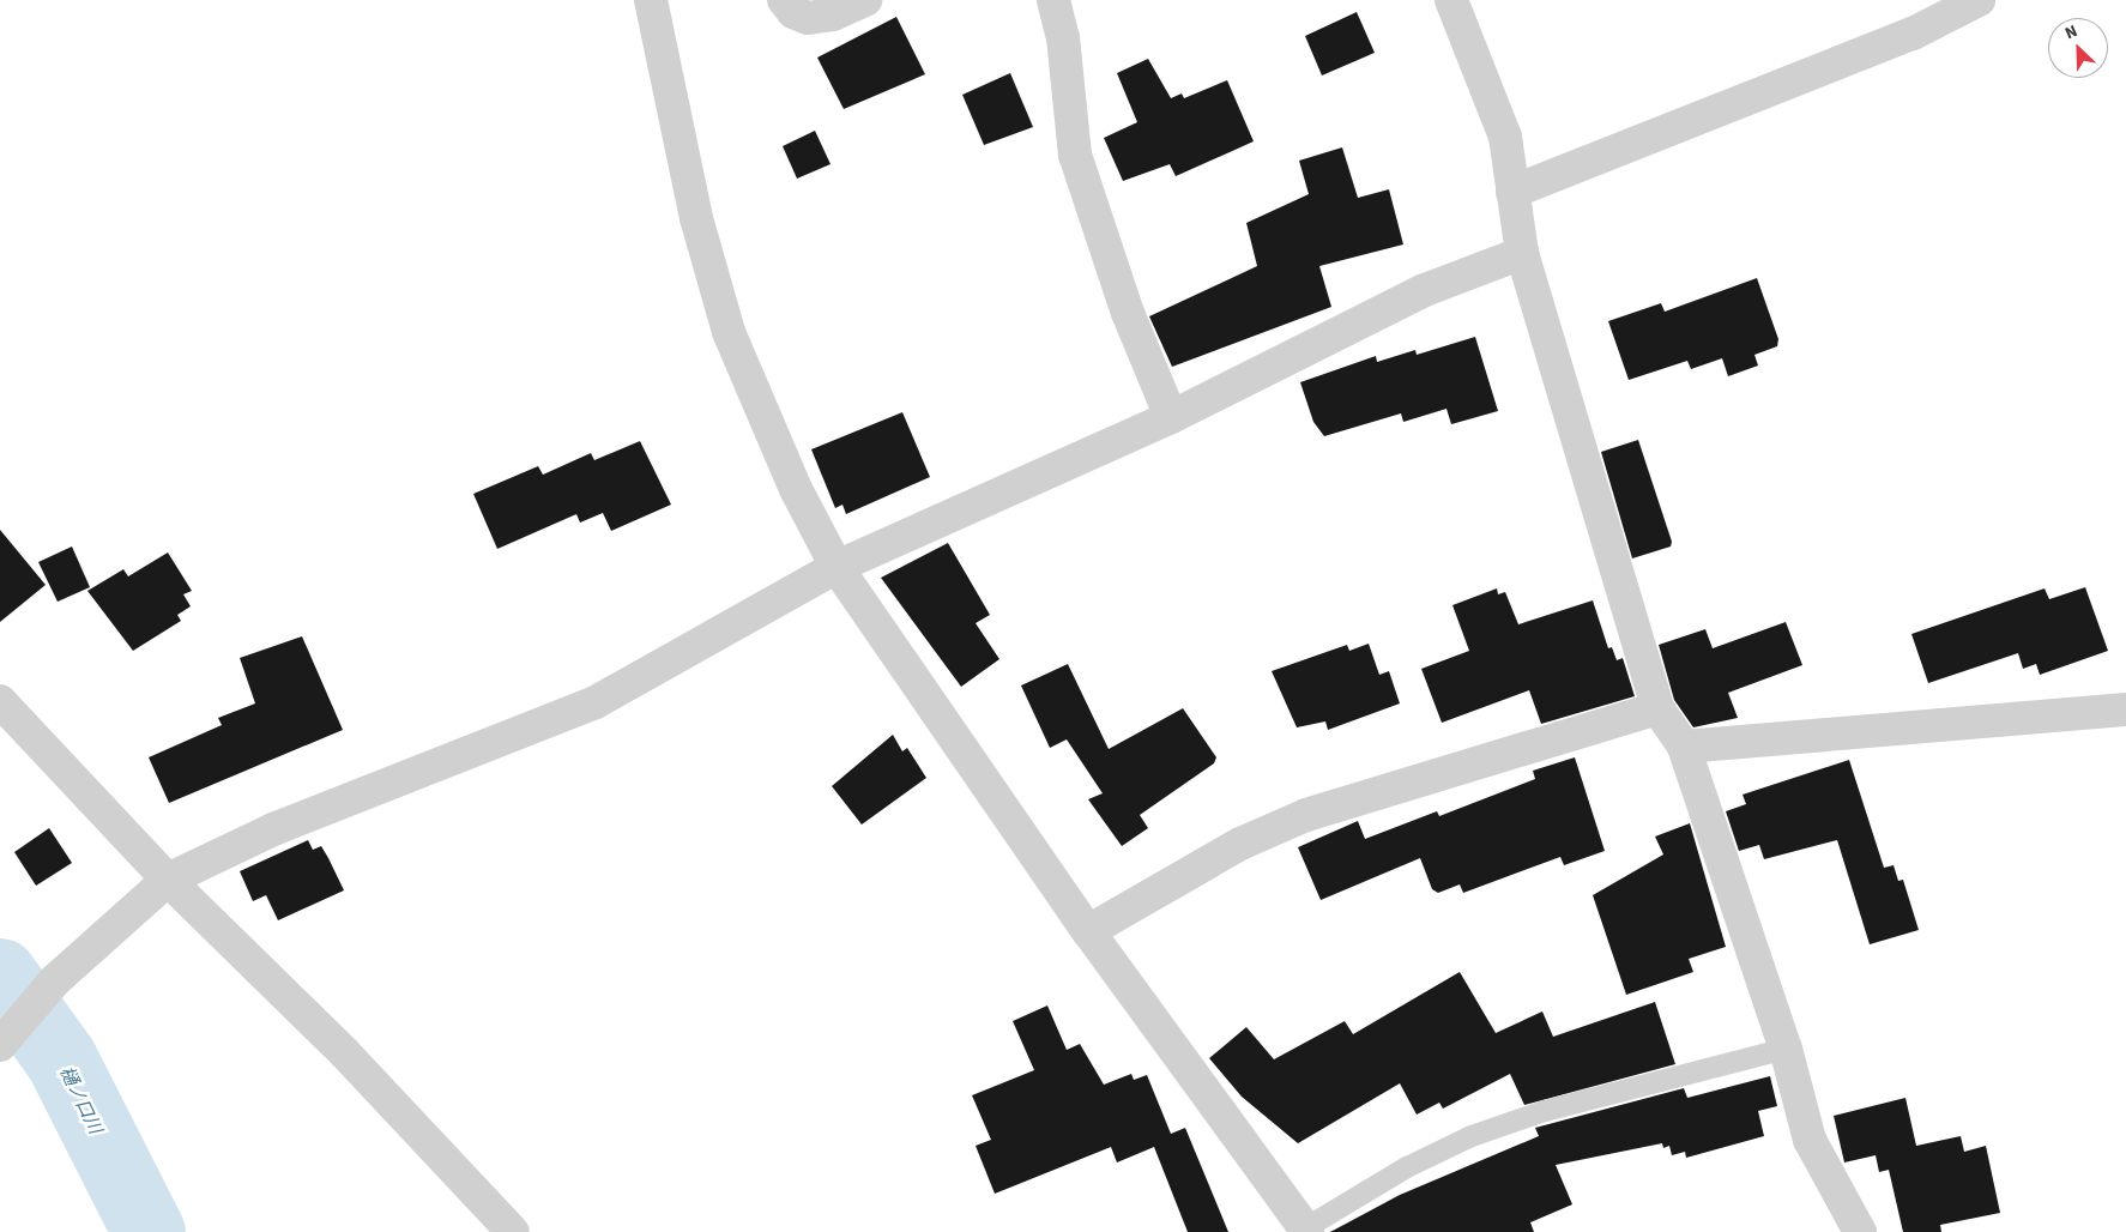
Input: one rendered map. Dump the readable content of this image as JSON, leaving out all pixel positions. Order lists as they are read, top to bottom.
{
  "water": ["樋ノ口川"],
  "north": "top left"
}
